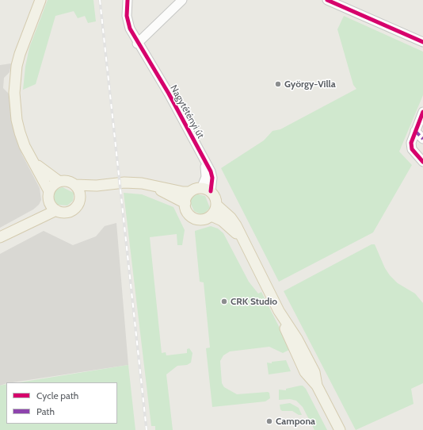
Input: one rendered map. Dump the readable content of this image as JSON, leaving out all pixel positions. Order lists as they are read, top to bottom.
{
  "streets": {
    "street": ["Nagytétényi út"]
  },
  "places": ["György-Villa", "CRK Studio", "Campona"],
  "legend": ["Cycle path", "Path"]
}
